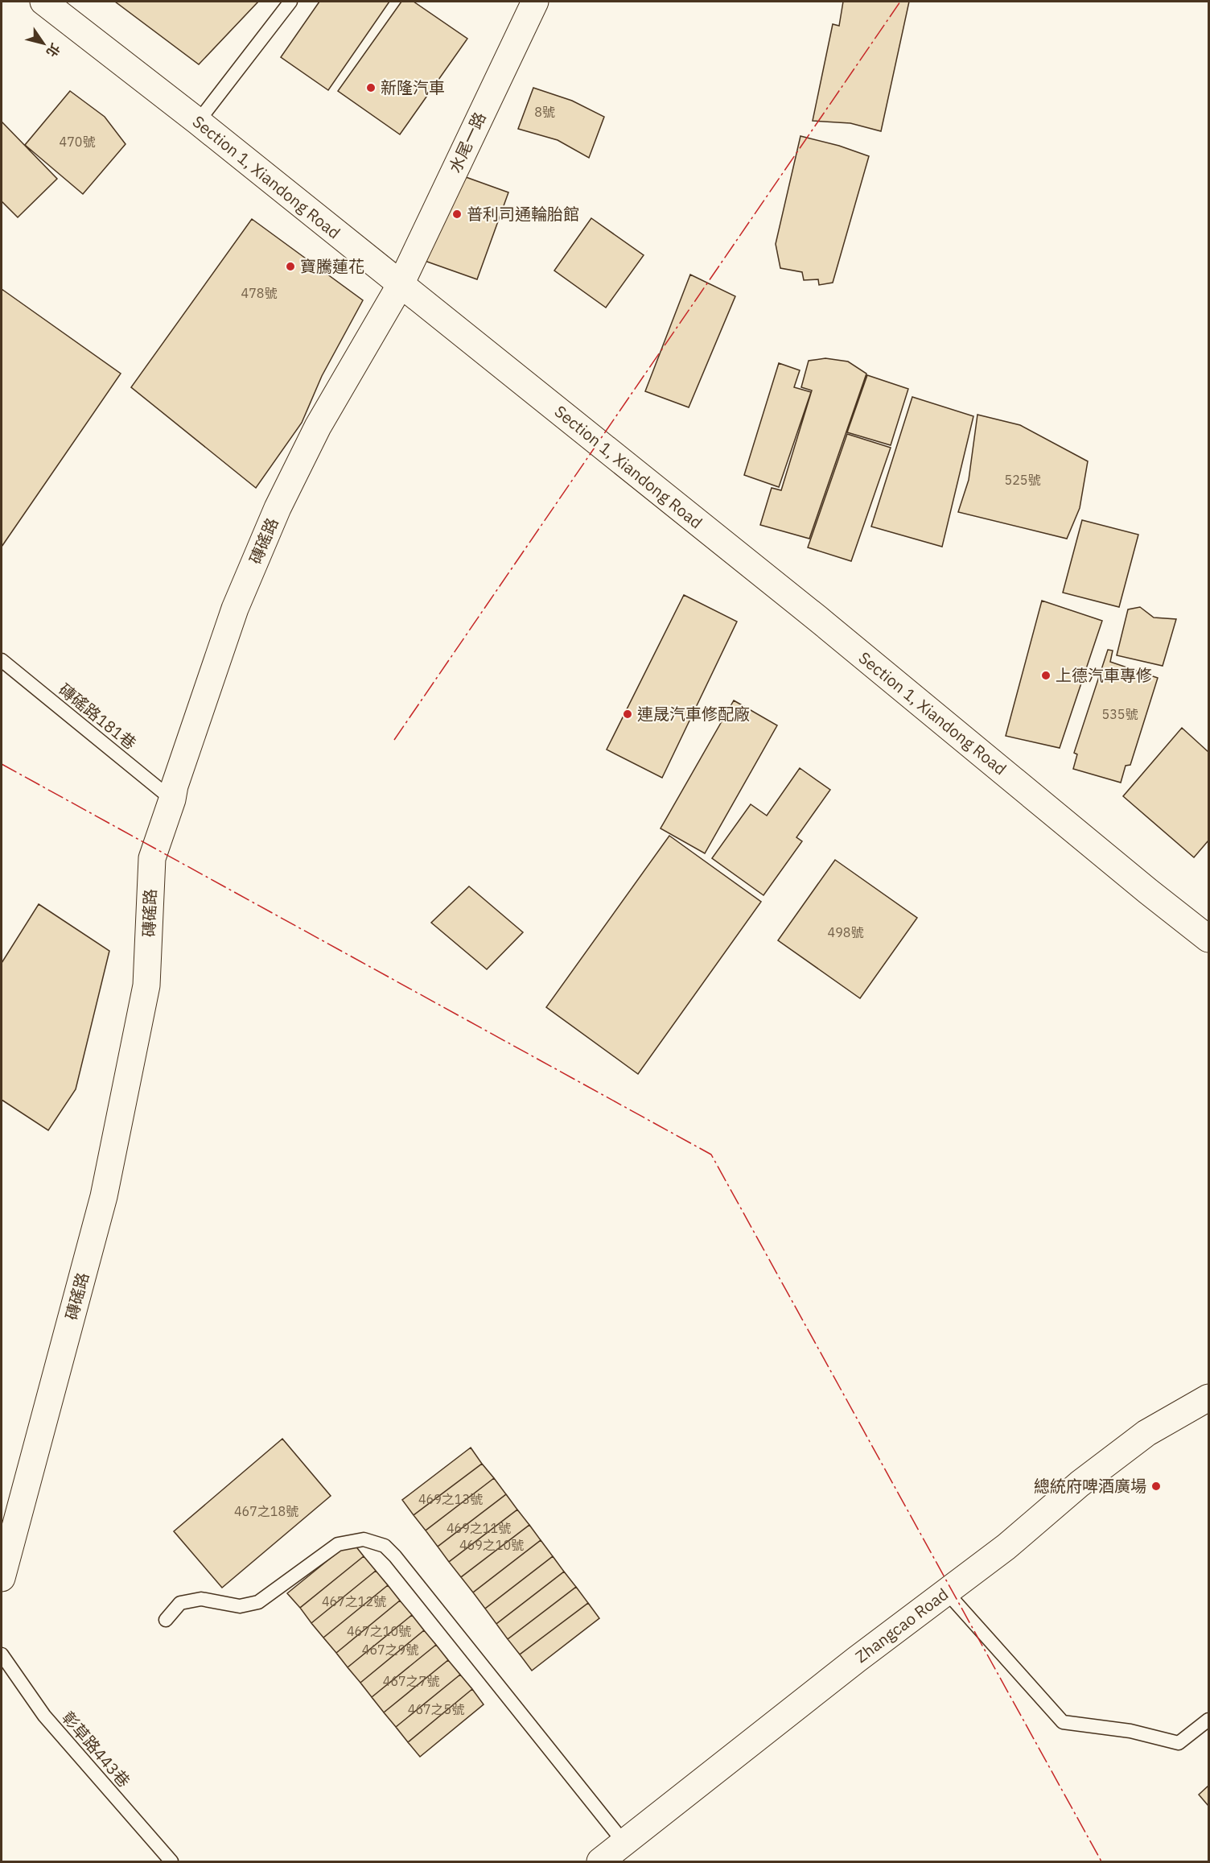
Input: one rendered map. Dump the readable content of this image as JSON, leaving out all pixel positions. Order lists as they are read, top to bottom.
{
  "streets": {
    "street": [
      "水尾一路",
      "Section 1, Xiandong Road",
      "磚磘路",
      "Zhangcao Road"
    ],
    "lane": ["磚磘路181巷", "彰草路443巷"]
  },
  "crossings": [
    ["水尾一路", "Section 1, Xiandong Road"],
    ["水尾一路", "磚磘路"],
    ["Section 1, Xiandong Road", "磚磘路"],
    ["磚磘路", "磚磘路181巷"]
  ],
  "places": [
    "新隆汽車",
    "普利司通輪胎館",
    "寶騰蓮花",
    "上德汽車專修",
    "連晟汽車修配廠",
    "總統府啤酒廣場"
  ],
  "house_numbers": [
    "8號",
    "470號",
    "478號",
    "525號",
    "535號",
    "498號",
    "469之13號",
    "467之18號",
    "469之11號",
    "469之10號",
    "467之12號",
    "467之10號",
    "467之9號",
    "467之7號",
    "467之5號"
  ],
  "north": "bottom right"
}
